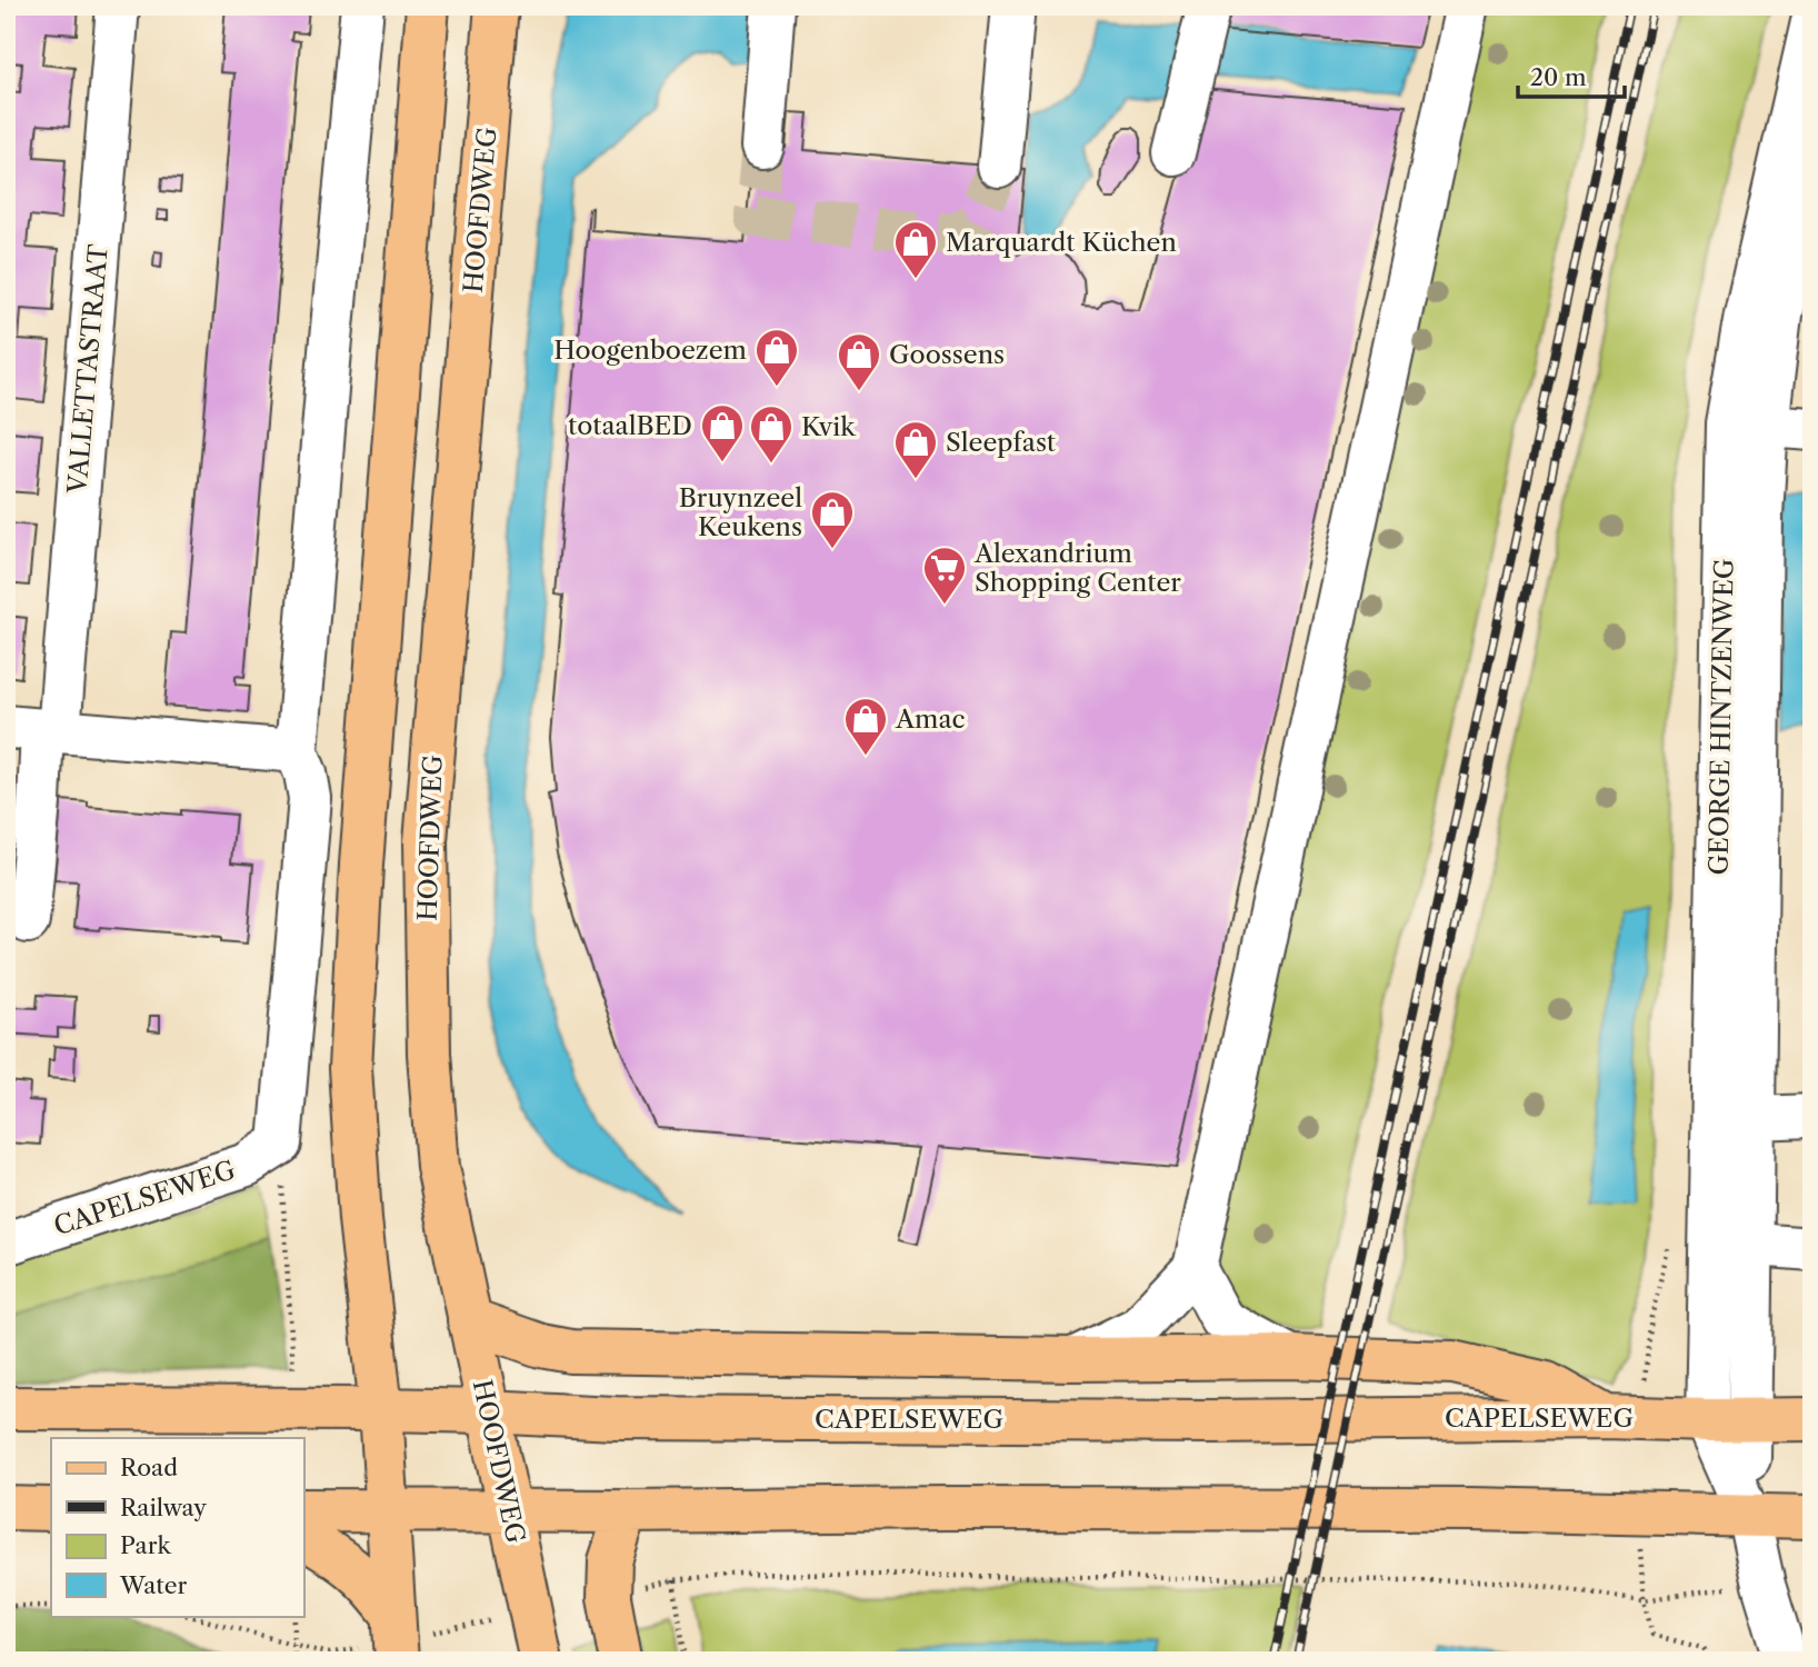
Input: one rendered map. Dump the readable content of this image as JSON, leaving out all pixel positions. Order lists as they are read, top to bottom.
{
  "streets": {
    "main road": ["HOOFDWEG", "CAPELSEWEG"],
    "street": ["VALLETTASTRAAT", "GEORGE HINTZENWEG"]
  },
  "crossings": [
    ["HOOFDWEG", "CAPELSEWEG"],
    ["GEORGE HINTZENWEG", "CAPELSEWEG"]
  ],
  "places": {
    "shop": [
      "Marquardt Küchen",
      "Hoogenboezem",
      "Goossens",
      "totaalBED",
      "Kvik",
      "Sleepfast",
      "Bruynzeel Keukens",
      "Amac"
    ],
    "supermarket": ["Alexandrium Shopping Center"]
  },
  "legend": [
    "Road",
    "Railway",
    "Park",
    "Water"
  ],
  "scale_bar": "20 m"
}
